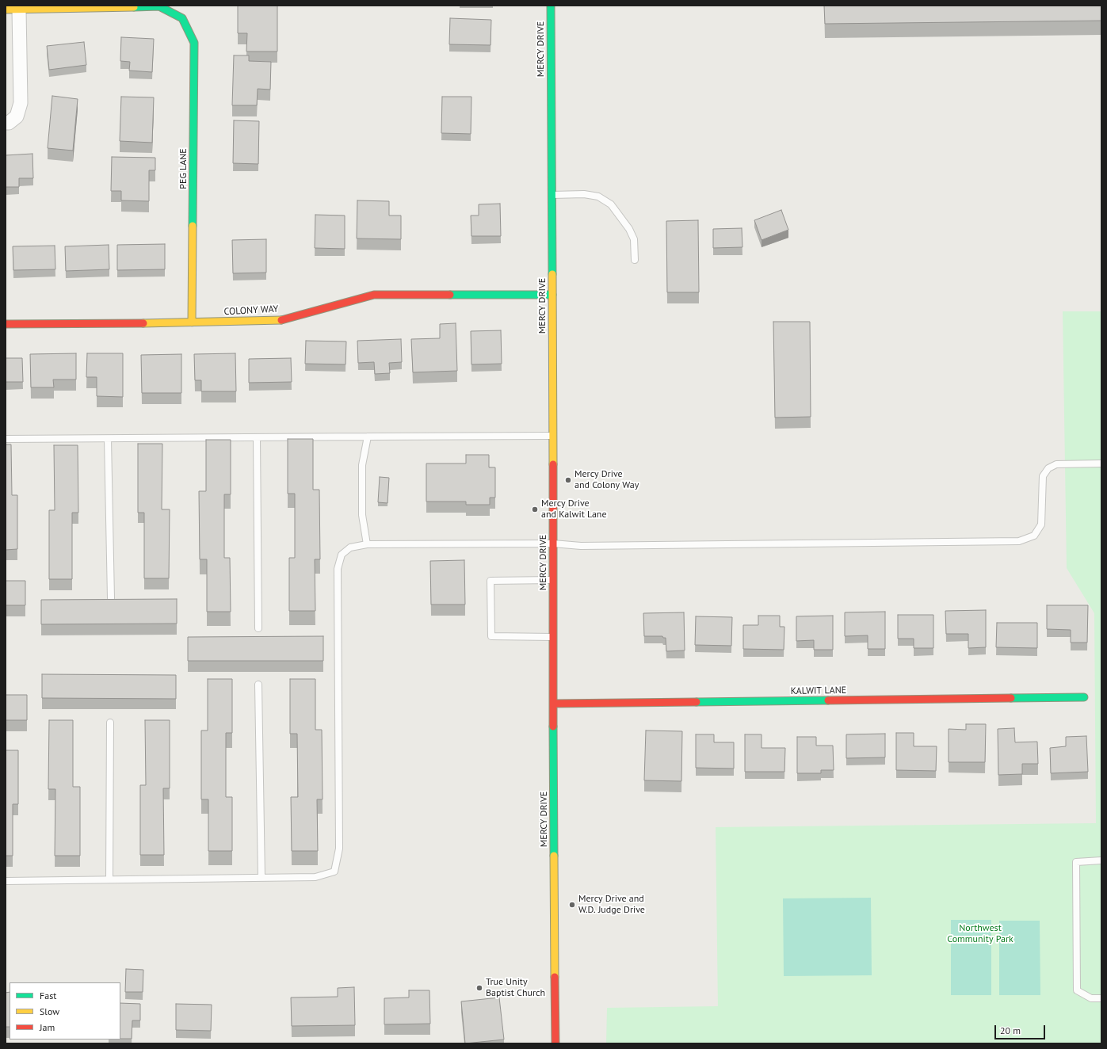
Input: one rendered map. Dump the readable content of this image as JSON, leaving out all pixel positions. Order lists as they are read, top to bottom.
{
  "streets": {
    "street": [
      "MERCY DRIVE",
      "PEG LANE",
      "COLONY WAY",
      "KALWIT LANE"
    ]
  },
  "crossings": [
    ["MERCY DRIVE", "COLONY WAY"],
    ["MERCY DRIVE", "KALWIT LANE"],
    ["PEG LANE", "COLONY WAY"]
  ],
  "parks": ["Northwest Community Park"],
  "places": [
    "Mercy Drive and Colony Way",
    "Mercy Drive and Kalwit Lane",
    "Mercy Drive and W.D. Judge Drive",
    "True Unity Baptist Church"
  ],
  "legend": ["Fast", "Slow", "Jam"],
  "scale_bar": "20 m"
}
